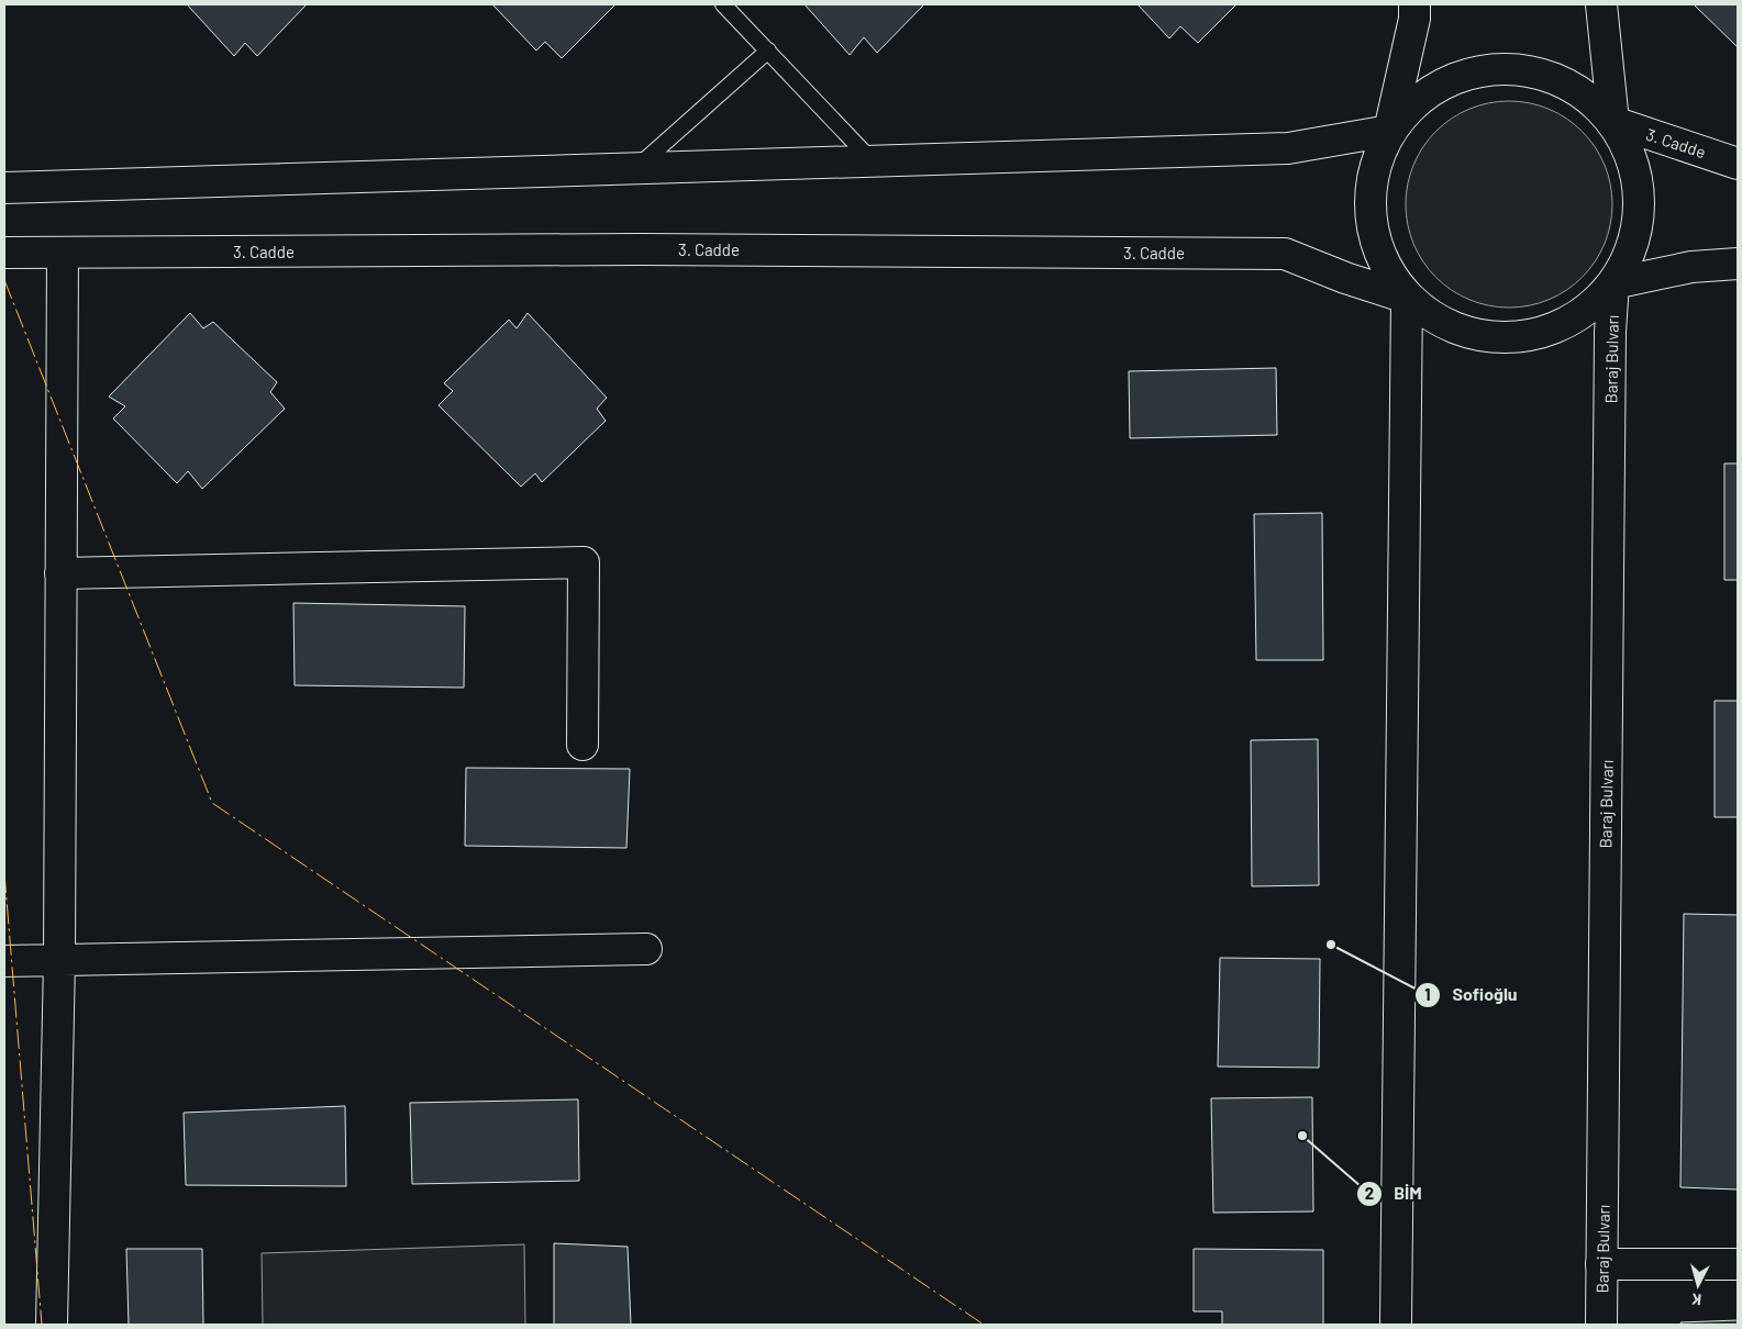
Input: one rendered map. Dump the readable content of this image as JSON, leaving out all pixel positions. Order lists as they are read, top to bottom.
{
  "streets": {
    "main road": ["3. Cadde", "Baraj Bulvarı"]
  },
  "places": ["Sofioğlu", "BİM"],
  "north": "bottom"
}
